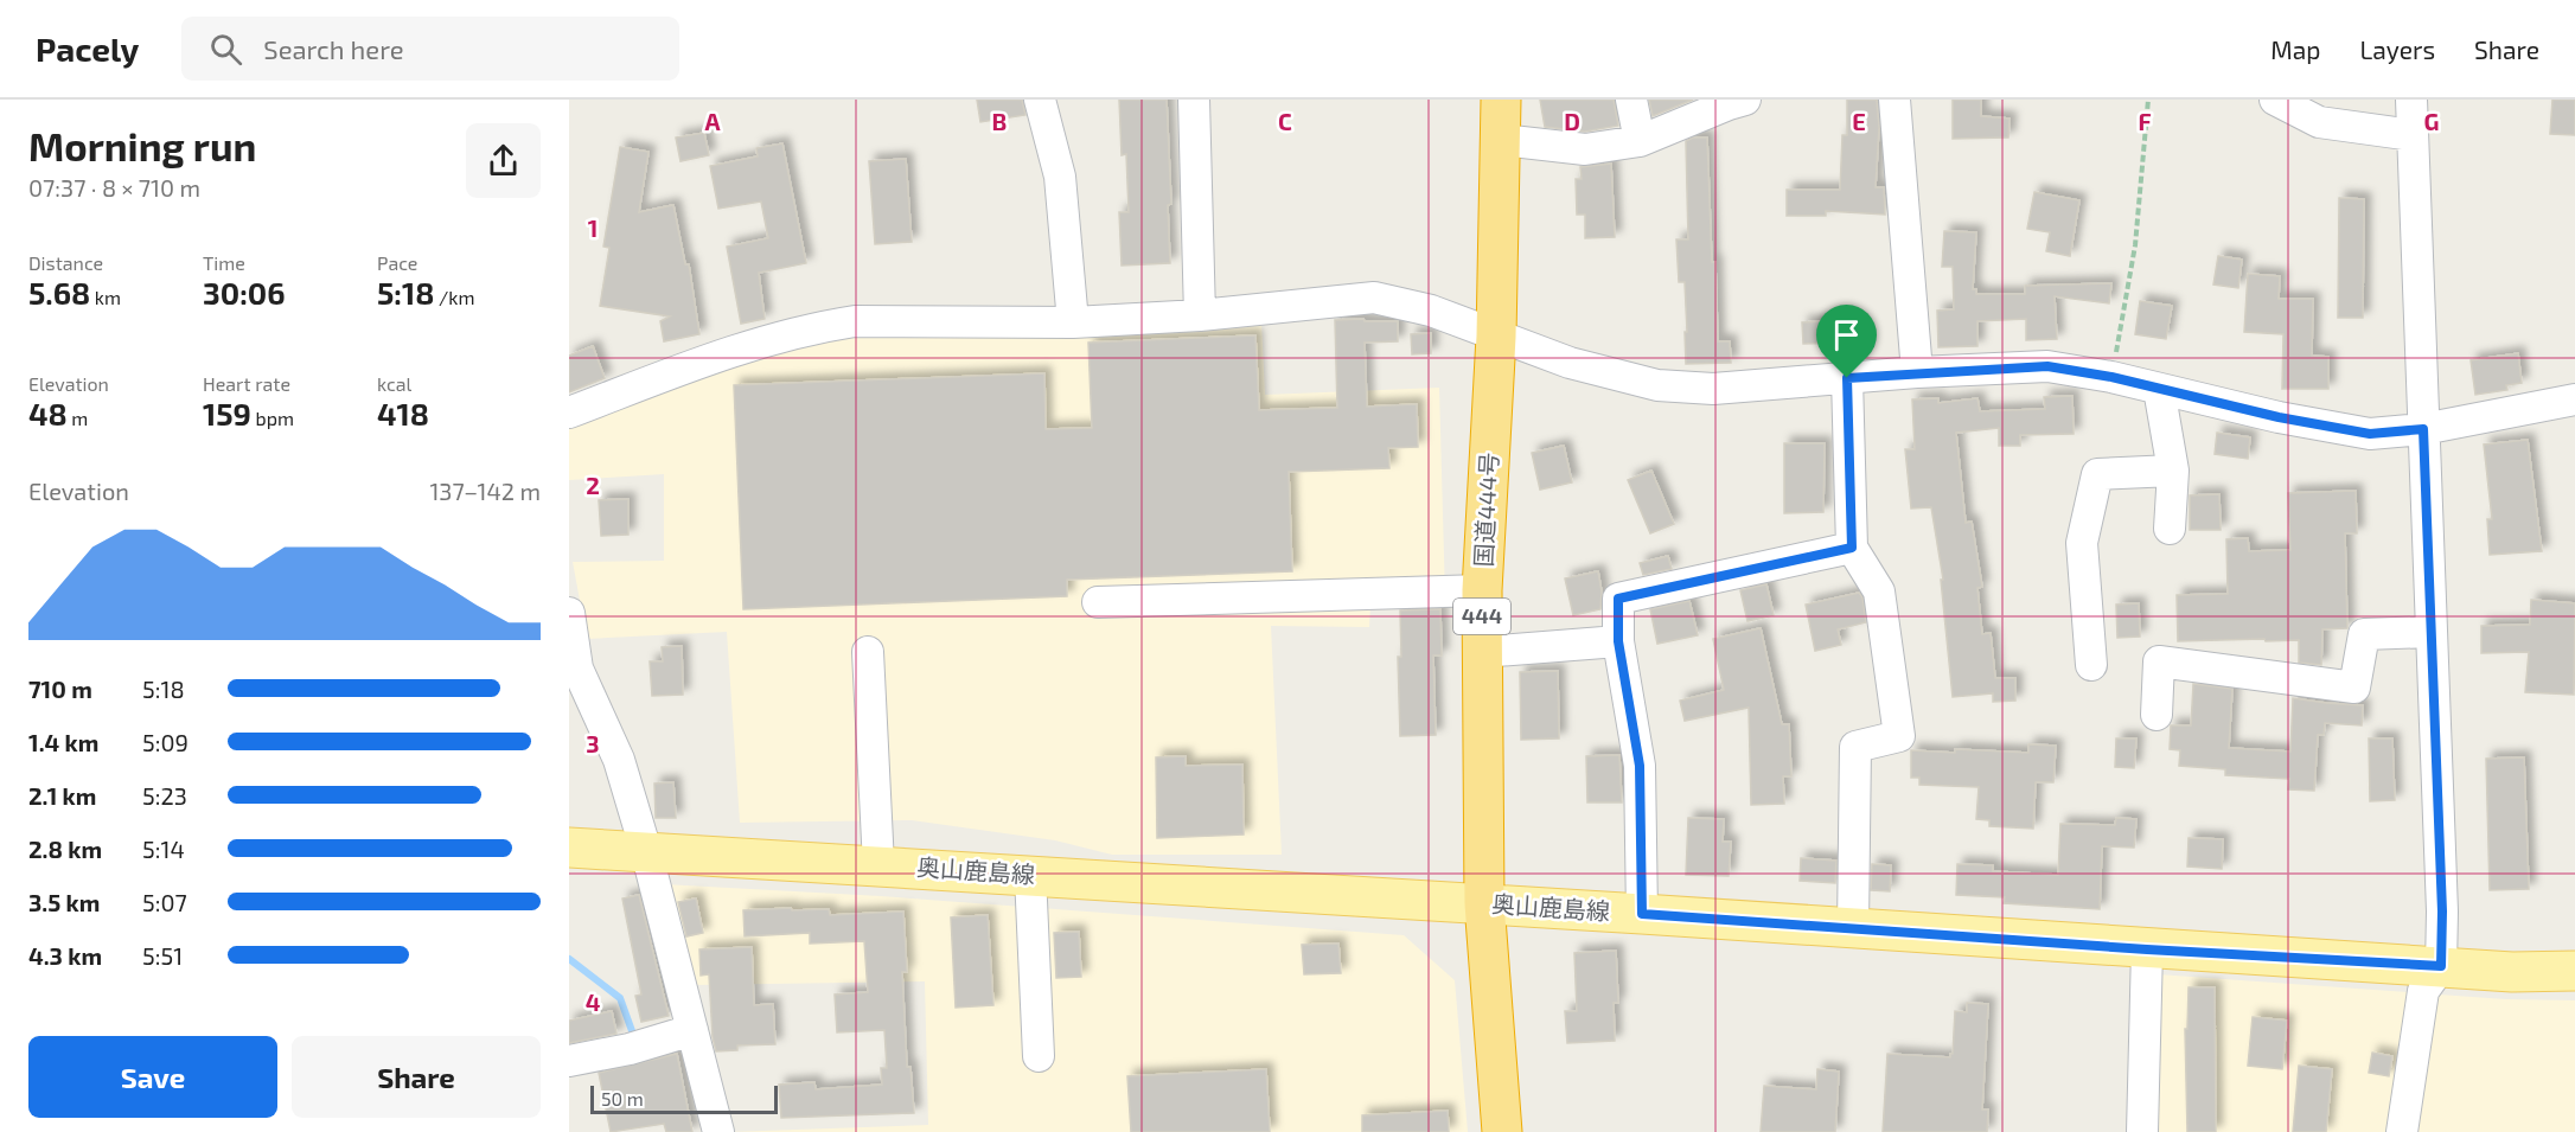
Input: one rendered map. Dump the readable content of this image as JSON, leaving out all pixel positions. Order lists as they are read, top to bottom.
{
  "streets": {
    "highway": ["国道444号", "444"],
    "main road": ["奥山鹿島線"]
  },
  "crossings": [
    ["国道444号", "奥山鹿島線"]
  ],
  "scale_bar": "50 m",
  "page": {
    "header": "Pacely",
    "search": "Search here",
    "nav": ["Map", "Layers", "Share"],
    "heading": ["Morning run", "07:37 · 8 × 710 m"],
    "stats": [
      ["Distance", "5.68 km"],
      ["Time", "30:06"],
      ["Pace", "5:18 /km"],
      ["Elevation", "48 m"],
      ["Heart rate", "159 bpm"],
      ["kcal", "418"]
    ],
    "chart": ["Elevation", "137–142 m"],
    "list": [
      {
        "name": "710 m",
        "note": "5:18"
      },
      {
        "name": "1.4 km",
        "note": "5:09"
      },
      {
        "name": "2.1 km",
        "note": "5:23"
      },
      {
        "name": "2.8 km",
        "note": "5:14"
      },
      {
        "name": "3.5 km",
        "note": "5:07"
      },
      {
        "name": "4.3 km",
        "note": "5:51"
      }
    ],
    "buttons": ["Save", "Share"],
    "scale": "50 m"
  },
  "grid": {
    "columns": [
      "A",
      "B",
      "C",
      "D",
      "E",
      "F",
      "G"
    ],
    "rows": [
      "1",
      "2",
      "3",
      "4"
    ]
  }
}
